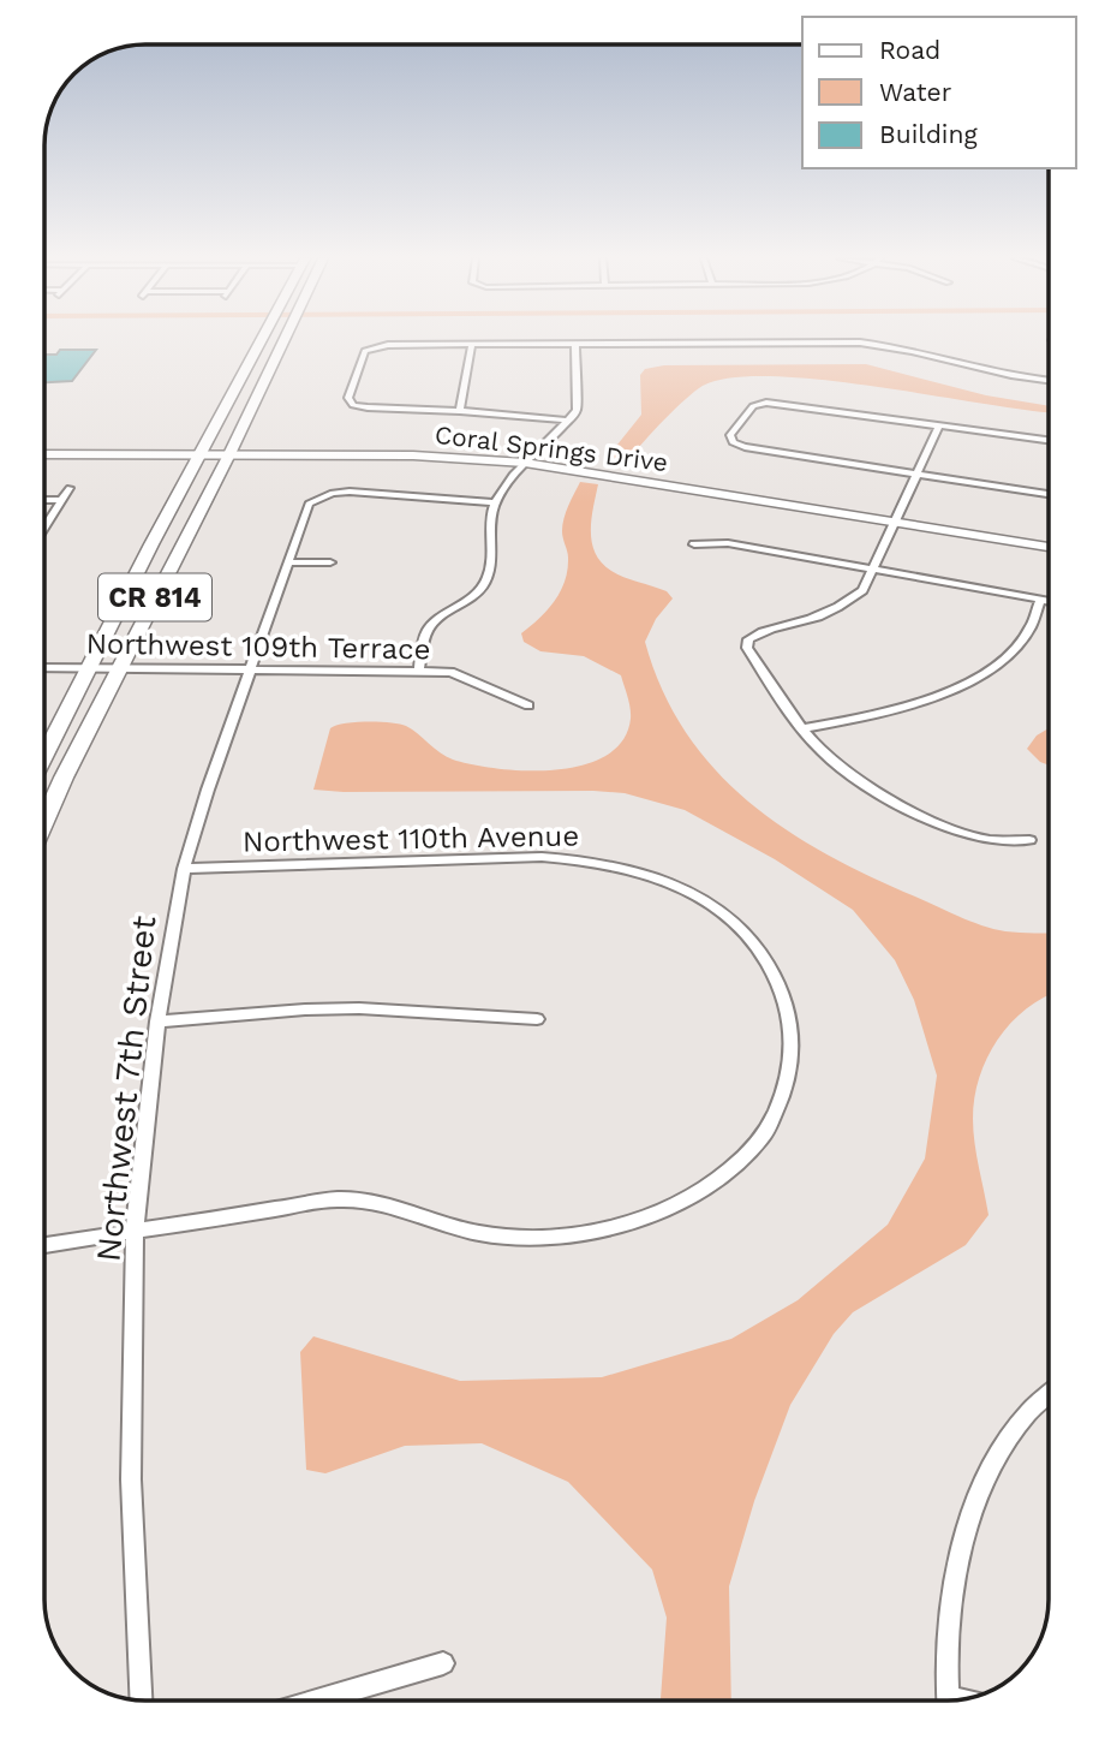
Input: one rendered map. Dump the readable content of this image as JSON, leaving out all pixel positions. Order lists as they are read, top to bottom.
{
  "streets": {
    "main road": ["Coral Springs Drive", "CR 814"],
    "street": ["Northwest 109th Terrace", "Northwest 110th Avenue", "Northwest 7th Street"]
  },
  "crossings": [
    ["Coral Springs Drive", "CR 814"],
    ["CR 814", "Northwest 109th Terrace"],
    ["Northwest 109th Terrace", "Northwest 7th Street"],
    ["Northwest 110th Avenue", "Northwest 7th Street"]
  ],
  "legend": ["Road", "Water", "Building"]
}
